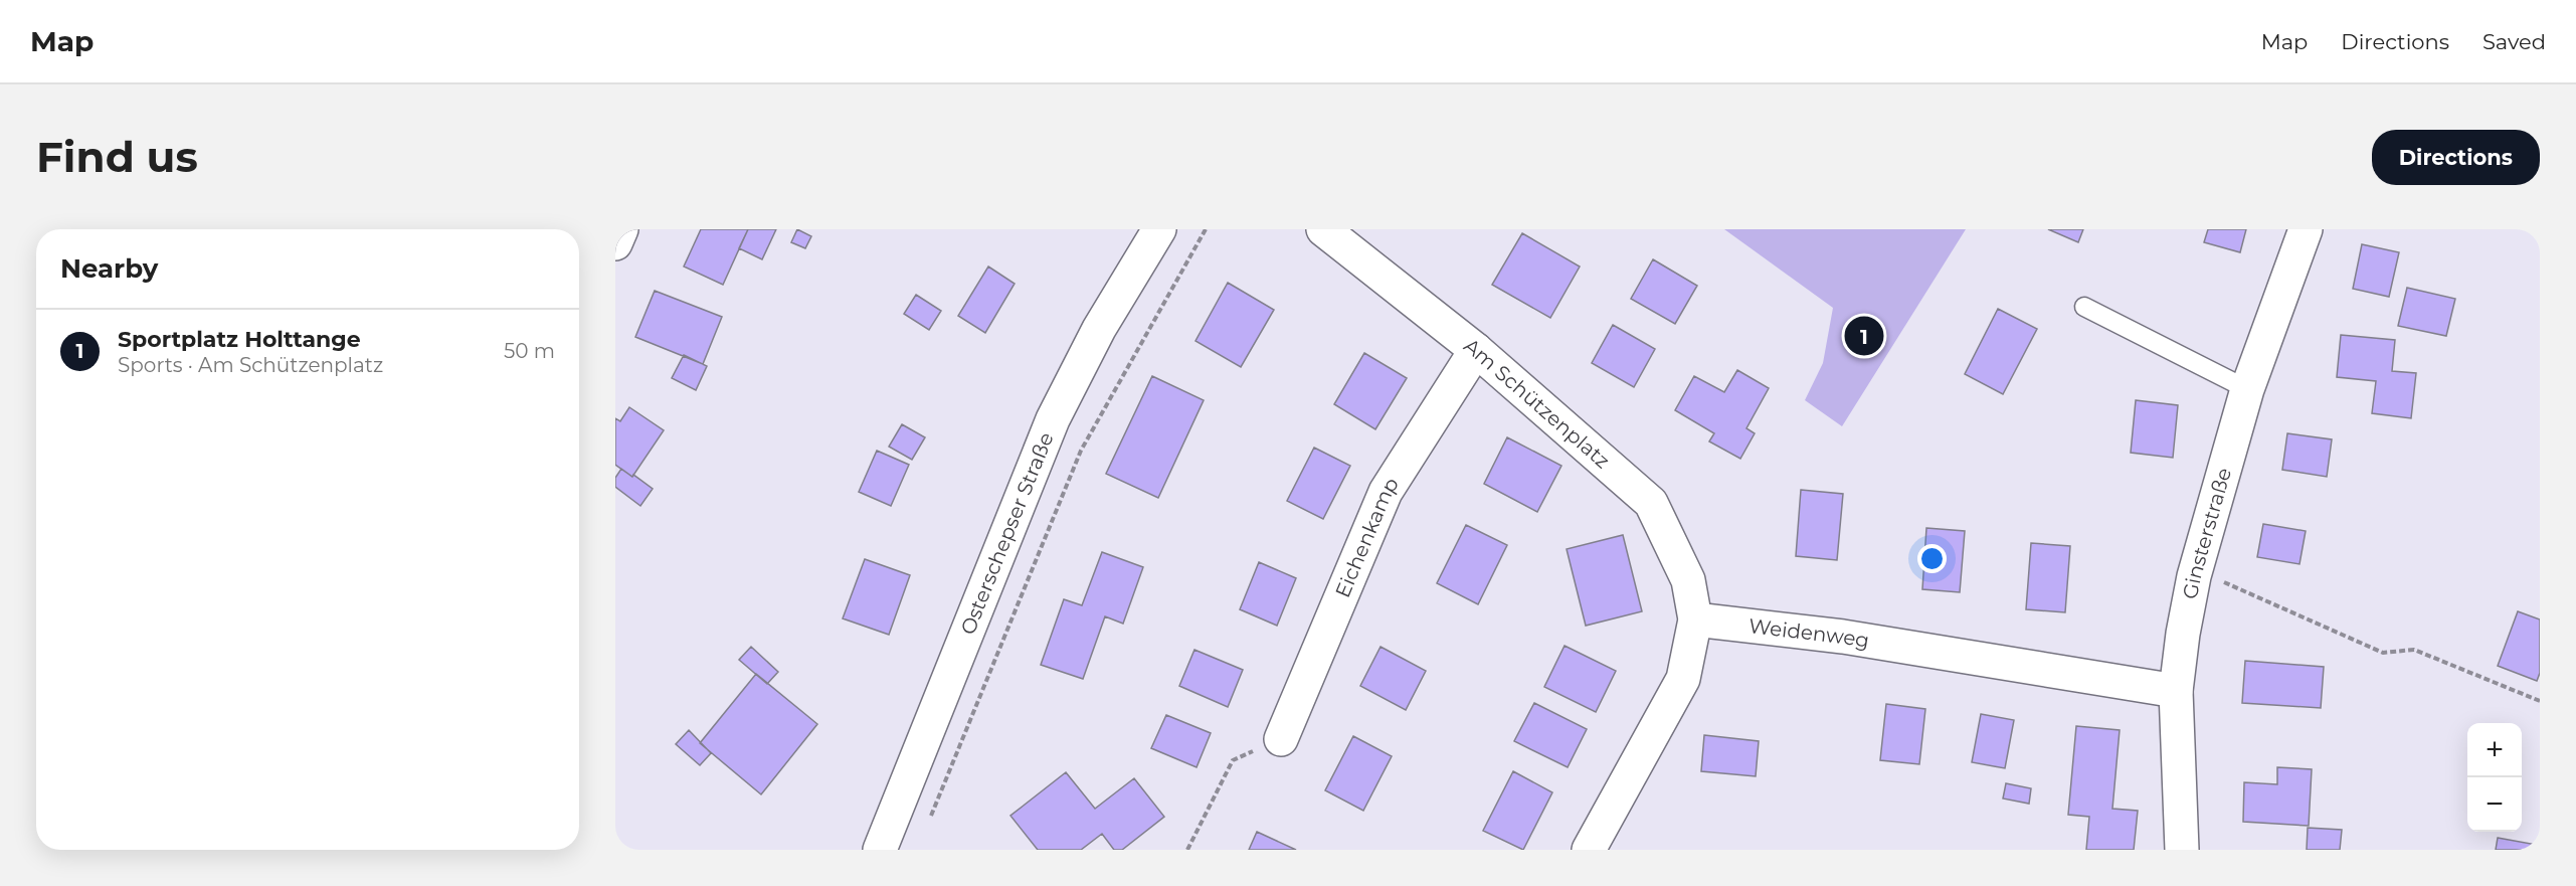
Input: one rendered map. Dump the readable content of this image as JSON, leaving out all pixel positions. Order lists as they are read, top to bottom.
{
  "streets": {
    "street": [
      "Am Schützenplatz",
      "Osterschepser Straße",
      "Ginsterstraße",
      "Eichenkamp",
      "Weidenweg"
    ]
  },
  "crossings": [
    ["Am Schützenplatz", "Eichenkamp"],
    ["Am Schützenplatz", "Weidenweg"],
    ["Ginsterstraße", "Weidenweg"]
  ],
  "page": {
    "header": "Map",
    "nav": ["Map", "Directions", "Saved"],
    "buttons": "Directions",
    "title": "Find us",
    "heading": "Nearby",
    "list": [
      {
        "mark": "1",
        "name": "Sportplatz Holttange",
        "note": "Sports · Am Schützenplatz",
        "value": "50 m"
      }
    ],
    "pins": "1",
    "map_buttons": ["+", "−"]
  }
}
